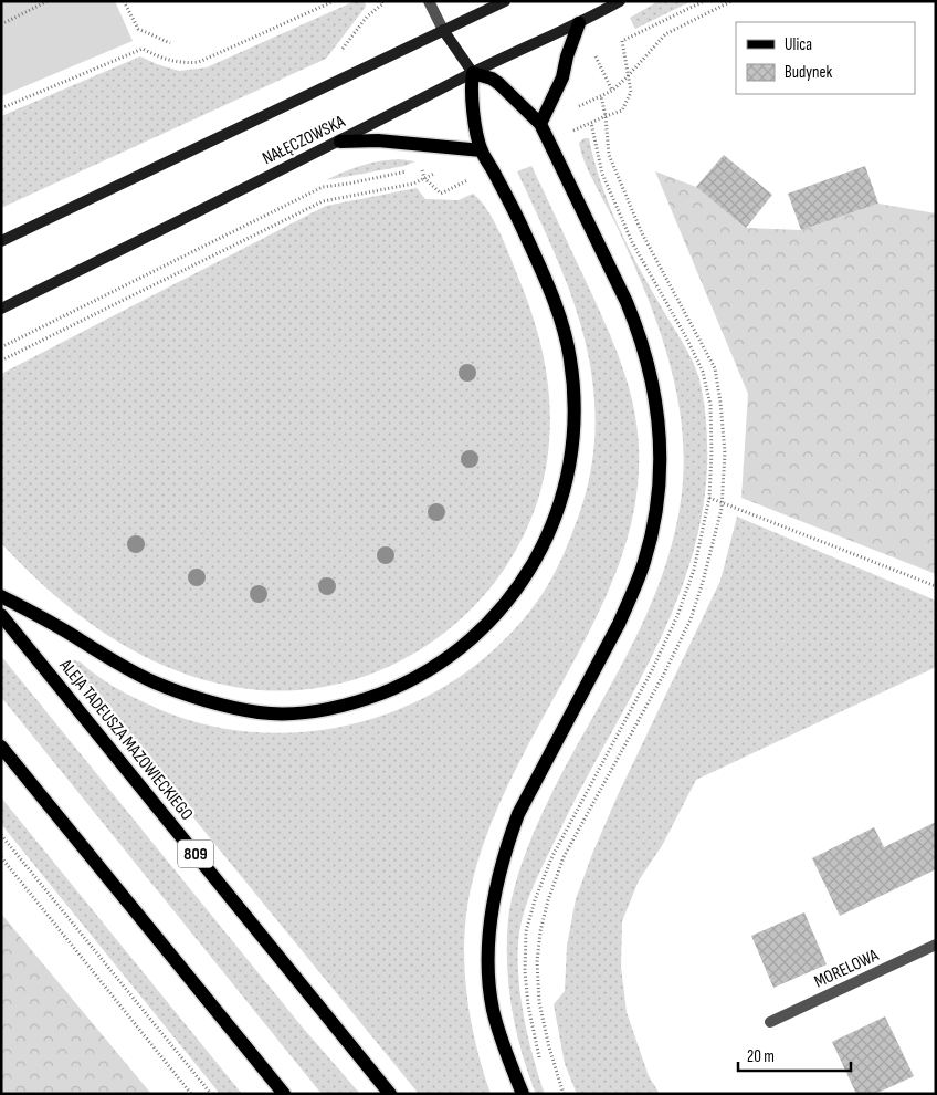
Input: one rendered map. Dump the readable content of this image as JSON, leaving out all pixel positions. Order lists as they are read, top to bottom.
{
  "streets": {
    "main road": ["NAŁĘCZOWSKA", "ALEJA TADEUSZA MAZOWIECKIEGO", "809"],
    "street": ["MORELOWA"]
  },
  "legend": ["Ulica", "Budynek"],
  "scale_bar": "20 m"
}
